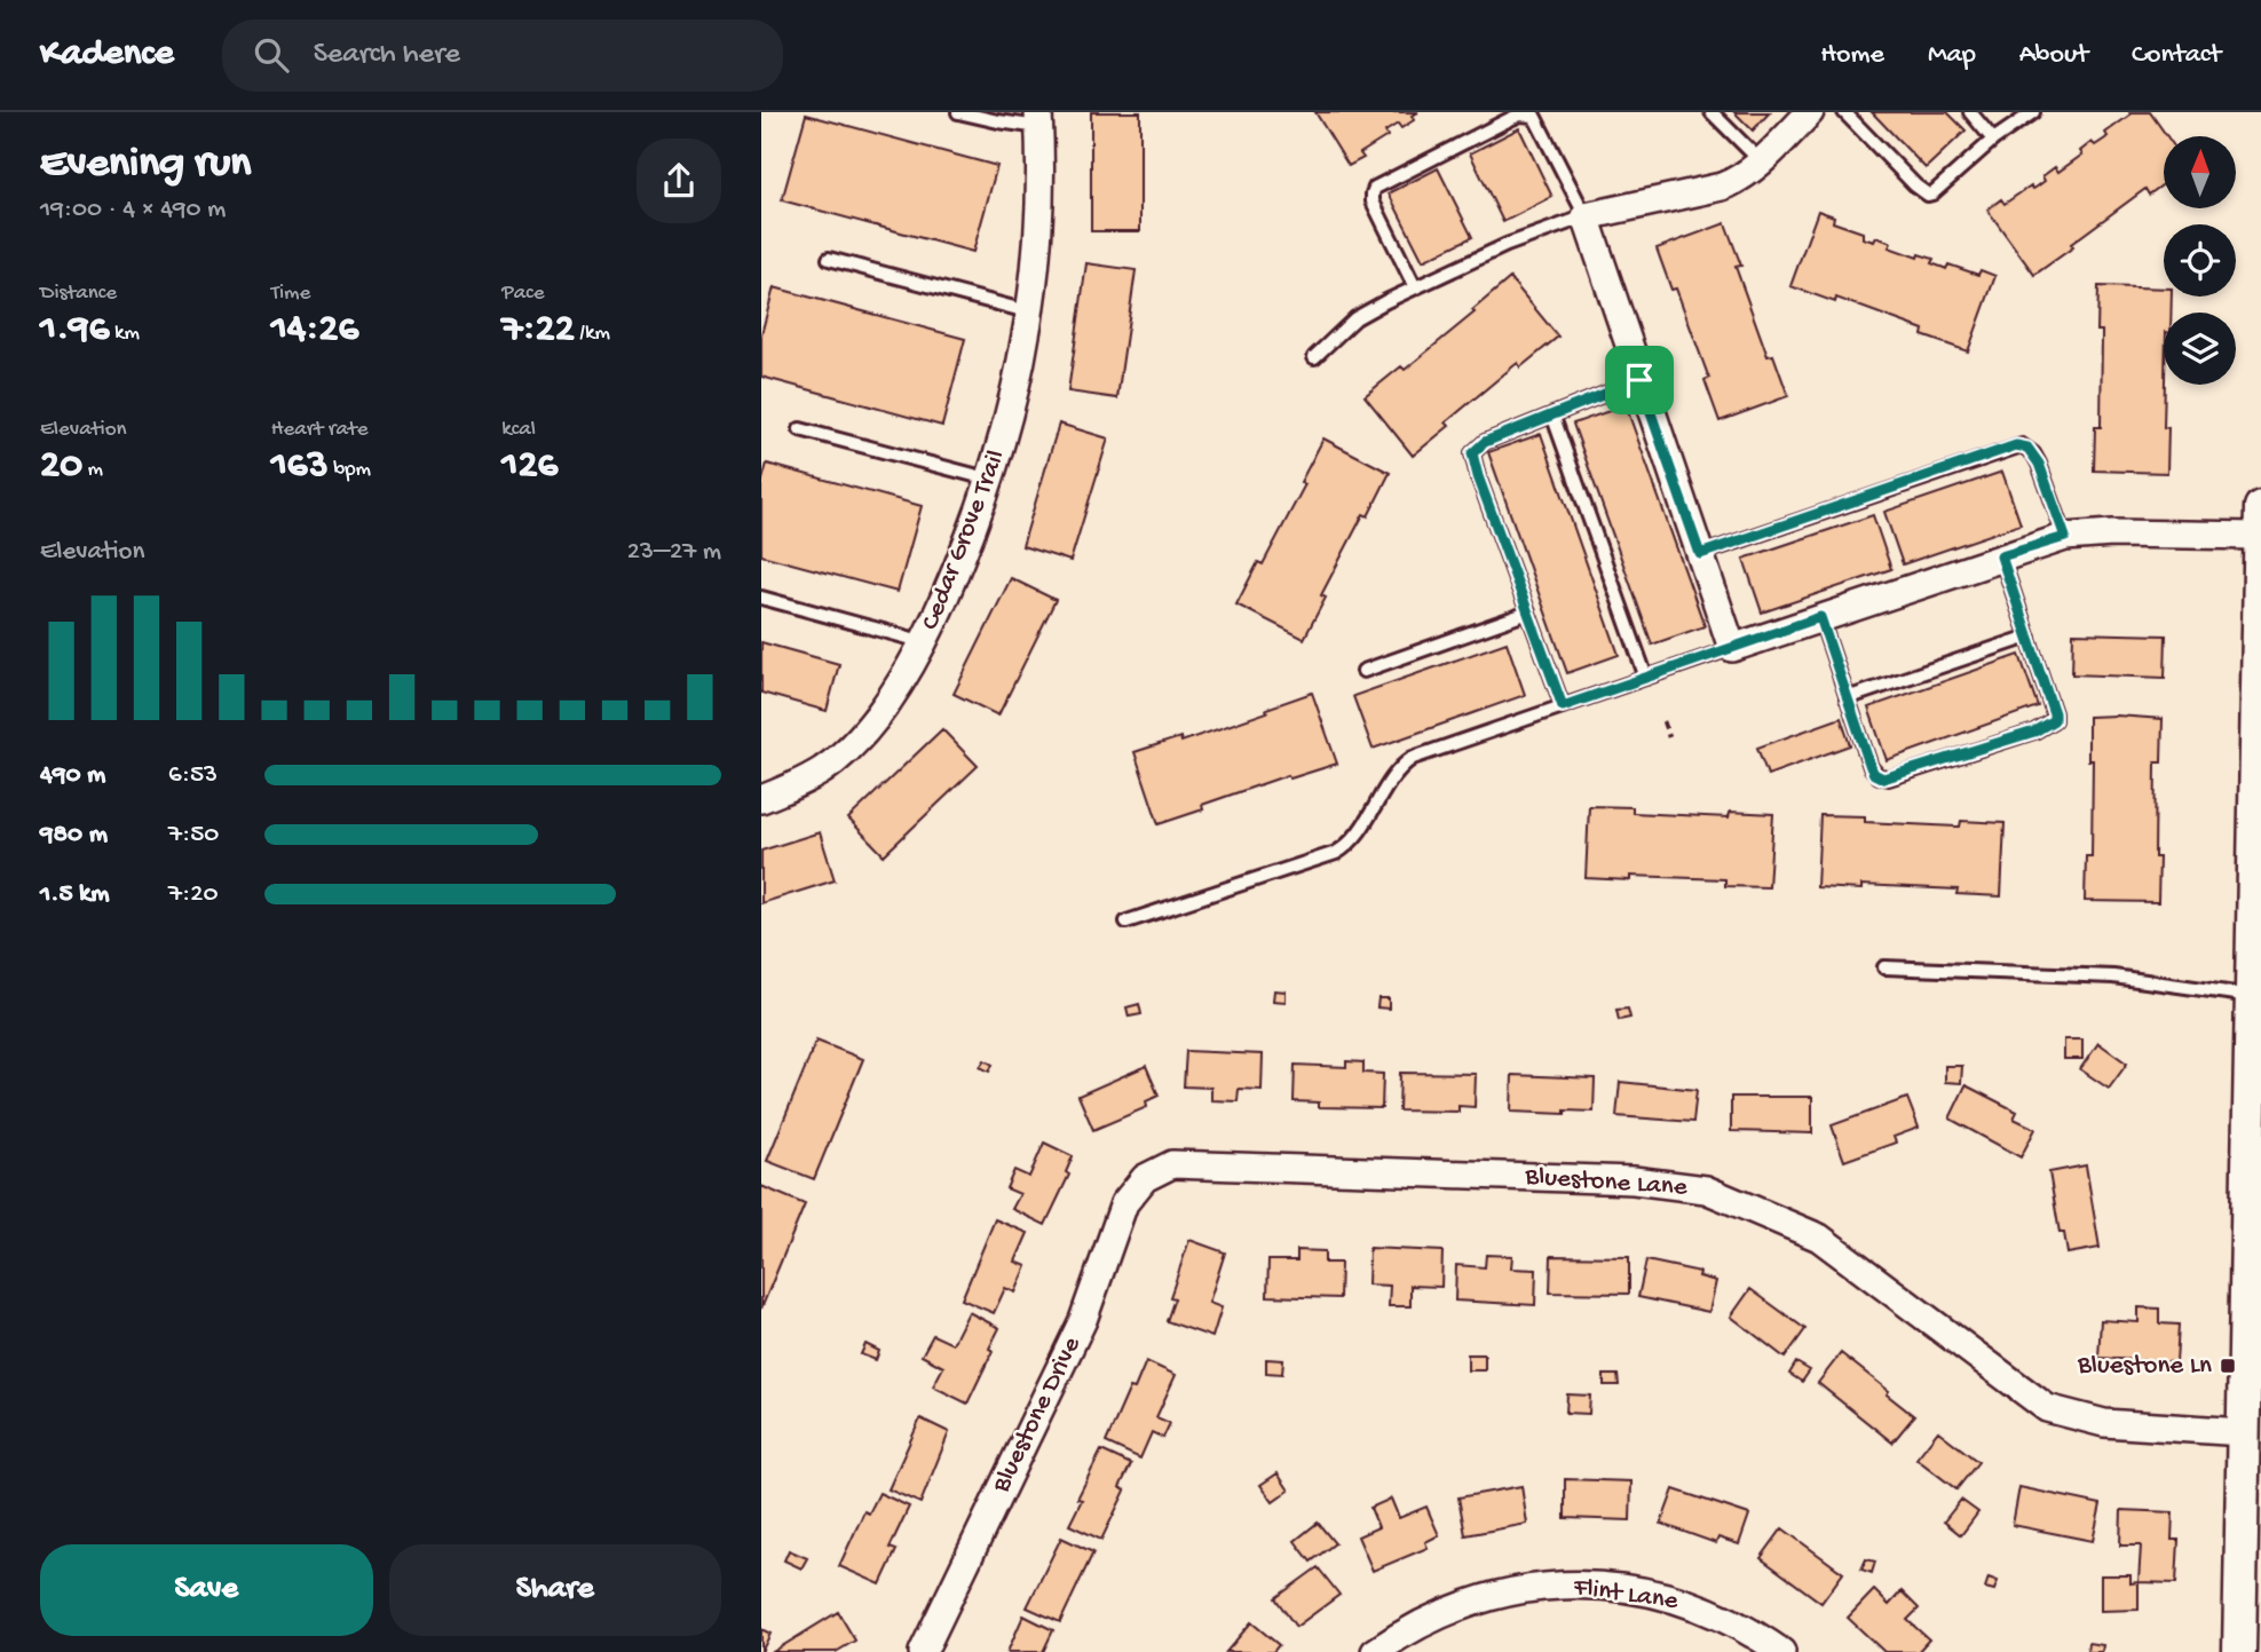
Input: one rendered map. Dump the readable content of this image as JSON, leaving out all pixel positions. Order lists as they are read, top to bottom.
{
  "streets": {
    "street": [
      "Cedar Grove Trail",
      "Bluestone Lane",
      "Bluestone Drive",
      "Flint Lane"
    ]
  },
  "crossings": [
    ["Bluestone Lane", "Bluestone Drive"]
  ],
  "places": {
    "transit": ["Bluestone Ln"]
  },
  "north": "top",
  "page": {
    "header": "Kadence",
    "search": "Search here",
    "nav": [
      "Home",
      "Map",
      "About",
      "Contact"
    ],
    "heading": ["Evening run", "19:00 · 4 × 490 m"],
    "stats": [
      ["Distance", "1.96 km"],
      ["Time", "14:26"],
      ["Pace", "7:22 /km"],
      ["Elevation", "20 m"],
      ["Heart rate", "163 bpm"],
      ["kcal", "126"]
    ],
    "chart": ["Elevation", "23–27 m"],
    "list": [
      {
        "name": "490 m",
        "note": "6:53"
      },
      {
        "name": "980 m",
        "note": "7:50"
      },
      {
        "name": "1.5 km",
        "note": "7:20"
      }
    ],
    "buttons": ["Save", "Share"]
  }
}
